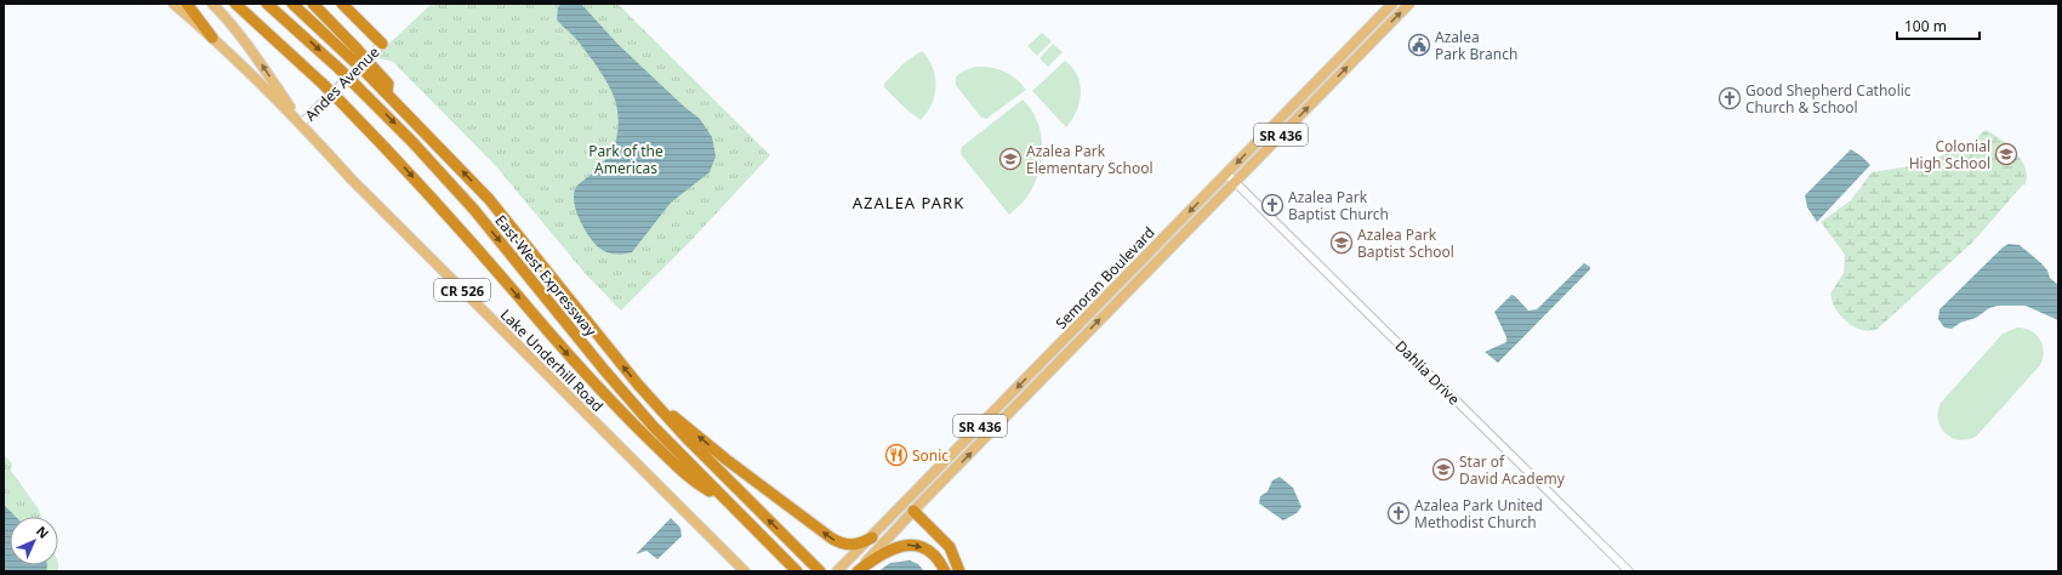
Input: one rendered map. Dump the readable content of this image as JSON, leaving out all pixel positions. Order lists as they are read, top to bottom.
{
  "streets": {
    "highway": ["East-West Expressway"],
    "main road": [
      "SR 436",
      "Semoran Boulevard",
      "CR 526",
      "Lake Underhill Road"
    ],
    "street": ["Andes Avenue", "Dahlia Drive"]
  },
  "crossings": [
    ["Andes Avenue", "Lake Underhill Road"],
    ["Semoran Boulevard", "Dahlia Drive"]
  ],
  "districts": ["AZALEA PARK"],
  "parks": ["Park of the Americas"],
  "places": {
    "public building": ["Azalea Park Branch"],
    "church": ["Good Shepherd Catholic Church & School", "Azalea Park Baptist Church", "Azalea Park United Methodist Church"],
    "school or university": [
      "Colonial High School",
      "Azalea Park Elementary School",
      "Azalea Park Baptist School",
      "Star of David Academy"
    ],
    "restaurant": ["Sonic"]
  },
  "scale_bar": "100 m",
  "north": "top right"
}
